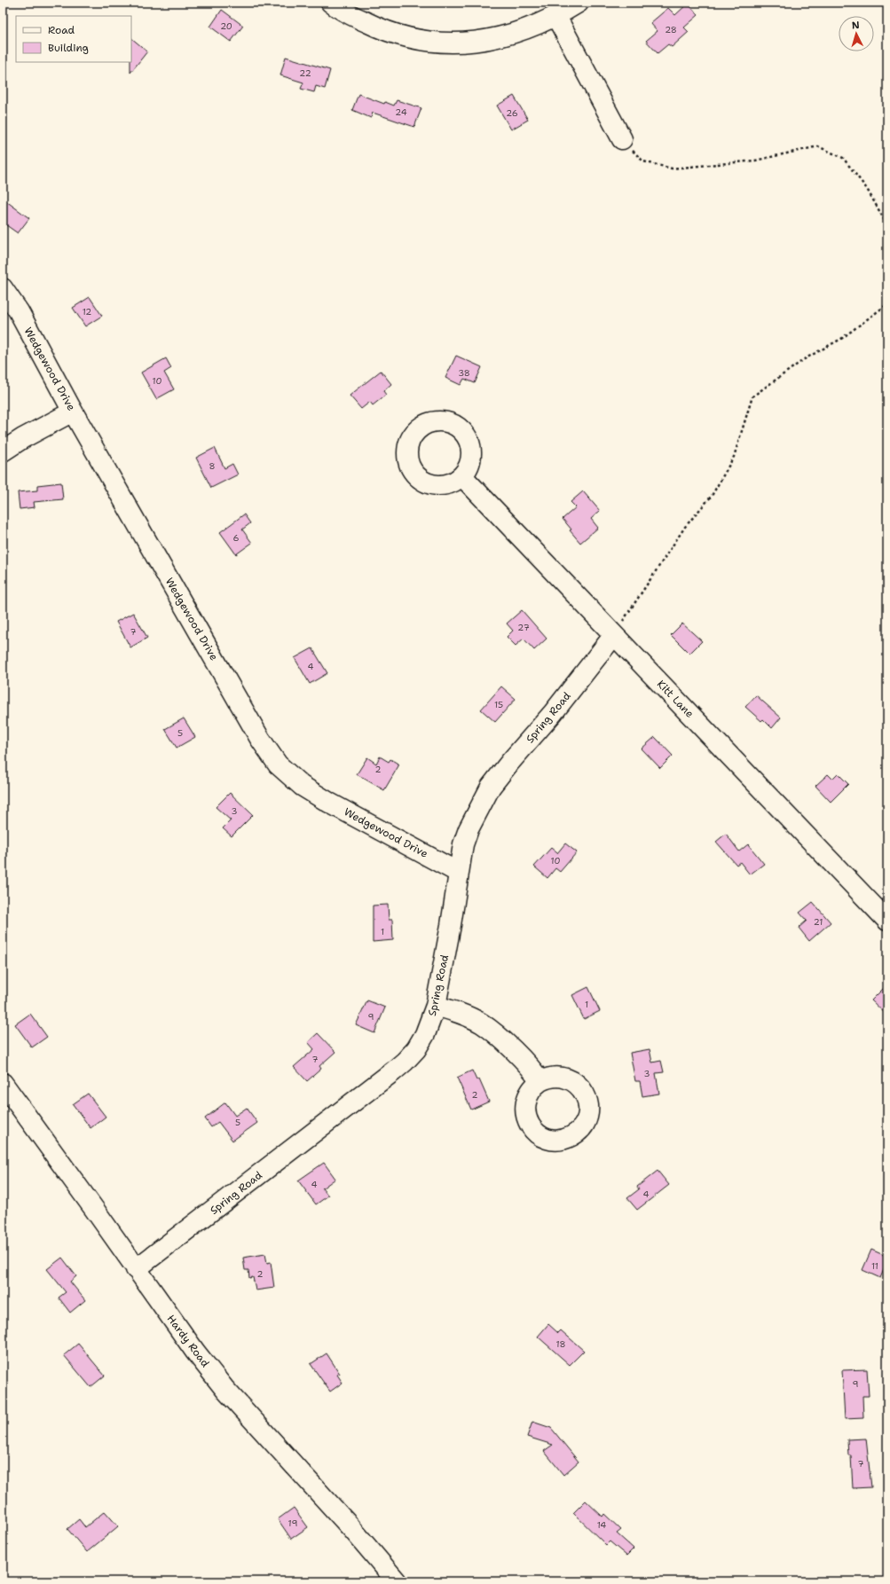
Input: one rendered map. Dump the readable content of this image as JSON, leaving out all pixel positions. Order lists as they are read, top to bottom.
{
  "streets": {
    "street": [
      "Wedgewood Drive",
      "Kitt Lane",
      "Spring Road",
      "Hardy Road"
    ]
  },
  "crossings": [
    ["Wedgewood Drive", "Spring Road"],
    ["Kitt Lane", "Spring Road"],
    ["Spring Road", "Hardy Road"]
  ],
  "house_numbers": [
    "20",
    "28",
    "22",
    "24",
    "26",
    "12",
    "38",
    "10",
    "8",
    "6",
    "27",
    "7",
    "4",
    "15",
    "5",
    "2",
    "3",
    "10",
    "21",
    "1",
    "1",
    "9",
    "7",
    "3",
    "2",
    "5",
    "4",
    "4",
    "11",
    "2",
    "18",
    "9",
    "7",
    "19",
    "14"
  ],
  "legend": ["Road", "Building"],
  "north": "top"
}
